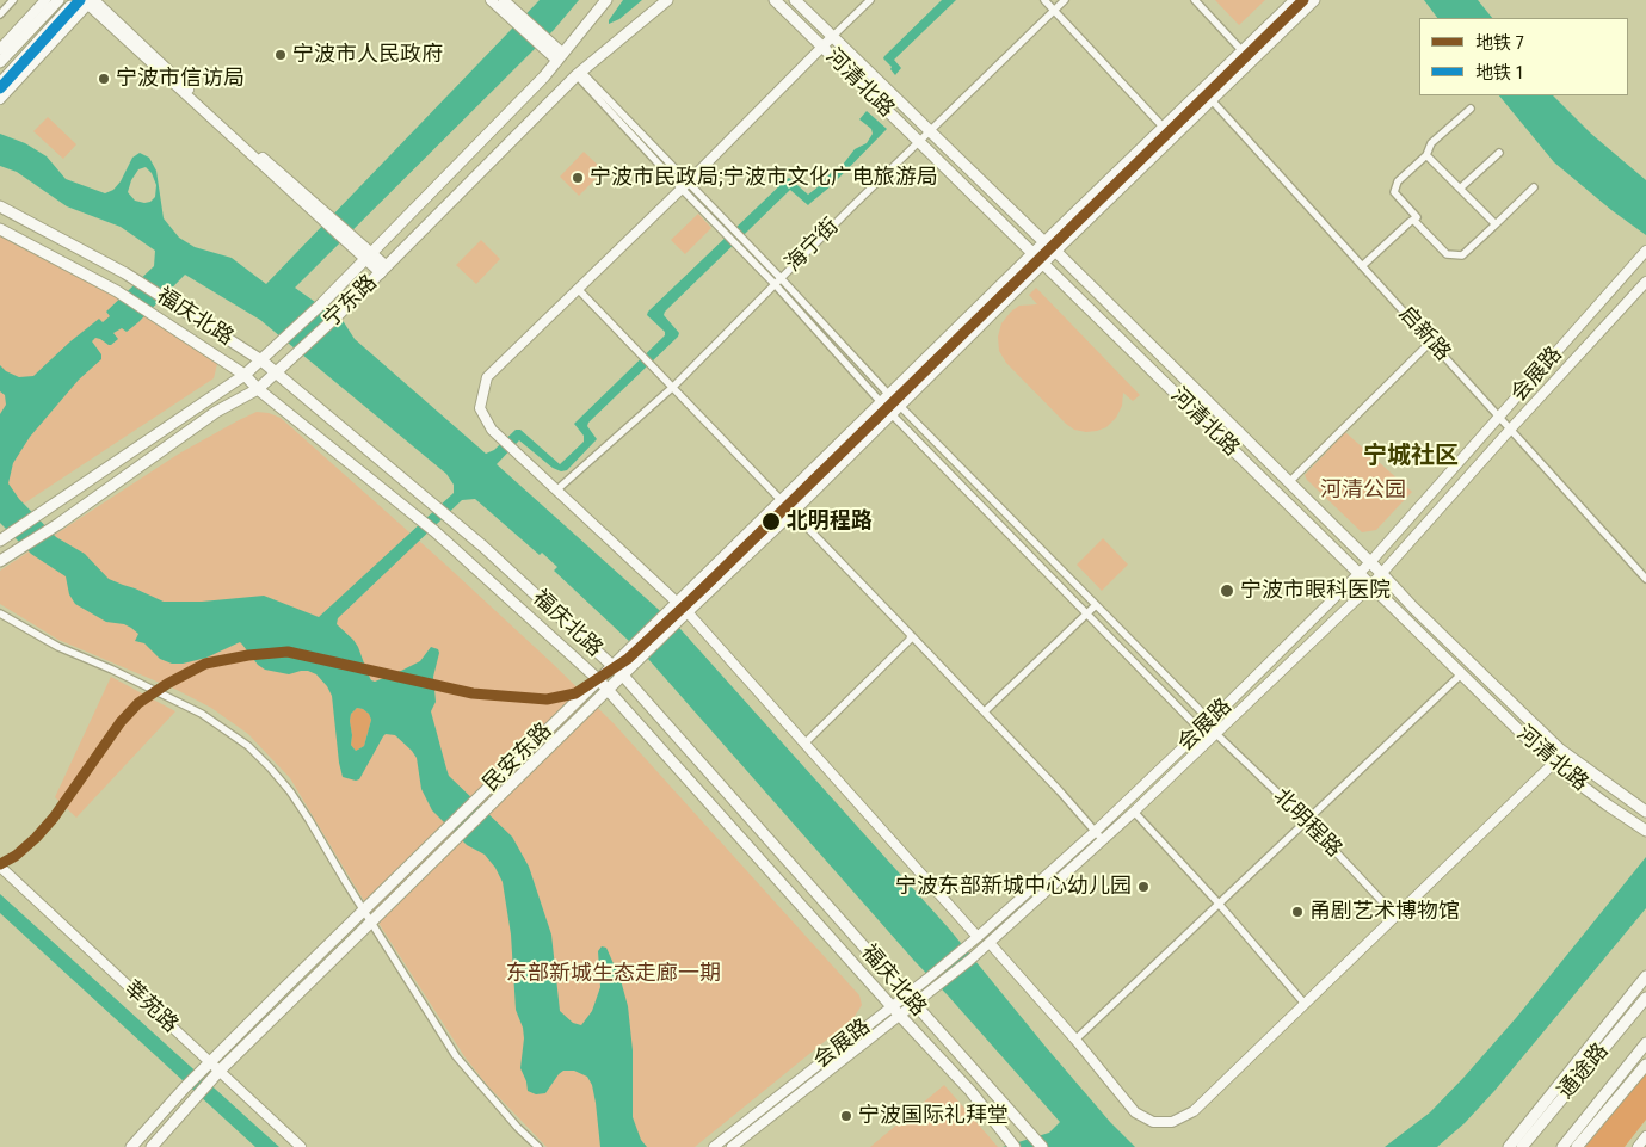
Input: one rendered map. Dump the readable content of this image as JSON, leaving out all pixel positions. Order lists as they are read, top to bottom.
{
  "streets": {
    "main road": [
      "河清北路",
      "宁东路",
      "福庆北路",
      "民安东路",
      "通途路"
    ],
    "street": [
      "海宁街",
      "启新路",
      "会展路",
      "北明程路",
      "莘苑路"
    ]
  },
  "crossings": [
    ["河清北路", "海宁街"],
    ["河清北路", "会展路"],
    ["河清北路", "民安东路"],
    ["海宁街", "北明程路"],
    ["宁东路", "福庆北路"],
    ["宁东路", "北明程路"],
    ["福庆北路", "会展路"],
    ["福庆北路", "民安东路"],
    ["启新路", "会展路"],
    ["启新路", "民安东路"],
    ["会展路", "北明程路"],
    ["民安东路", "北明程路"],
    ["民安东路", "莘苑路"]
  ],
  "districts": ["宁城社区"],
  "parks": ["河清公园", "东部新城生态走廊一期"],
  "places": [
    "宁波市人民政府",
    "宁波市信访局",
    "宁波市民政局;宁波市文化广电旅游局",
    "北明程路",
    "宁波市眼科医院",
    "宁波东部新城中心幼儿园",
    "甬剧艺术博物馆",
    "宁波国际礼拜堂"
  ],
  "lines": ["metro line 7", "metro line 1"],
  "legend": ["地铁 7", "地铁 1"]
}
